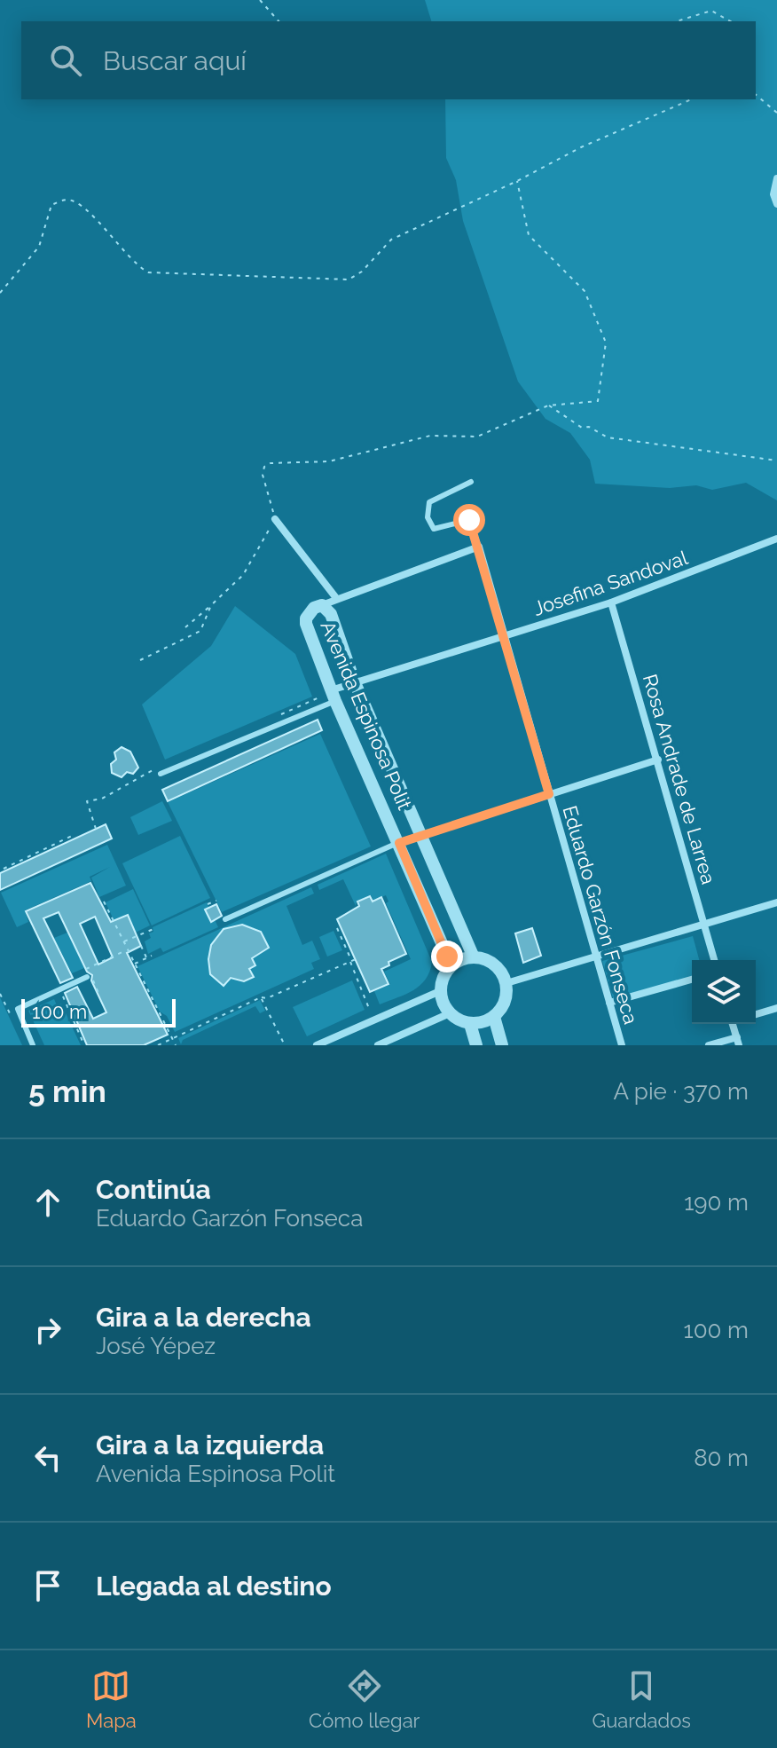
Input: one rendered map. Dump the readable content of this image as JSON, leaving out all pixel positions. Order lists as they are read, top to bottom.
{
  "streets": {
    "street": [
      "Josefina Sandoval",
      "Avenida Espinosa Polit",
      "Rosa Andrade de Larrea",
      "Eduardo Garzón Fonseca"
    ]
  },
  "crossings": [
    ["Josefina Sandoval", "Avenida Espinosa Polit"],
    ["Josefina Sandoval", "Rosa Andrade de Larrea"],
    ["Josefina Sandoval", "Eduardo Garzón Fonseca"]
  ],
  "scale_bar": "100 m",
  "page": {
    "search": "Buscar aquí",
    "scale": "100 m",
    "heading": ["5 min", "A pie · 370 m"],
    "list": [
      ["Continúa", "Eduardo Garzón Fonseca", "190 m"],
      ["Gira a la derecha", "José Yépez", "100 m"],
      ["Gira a la izquierda", "Avenida Espinosa Polit", "80 m"],
      "Llegada al destino"
    ],
    "nav": ["Mapa", "Cómo llegar", "Guardados"]
  }
}
